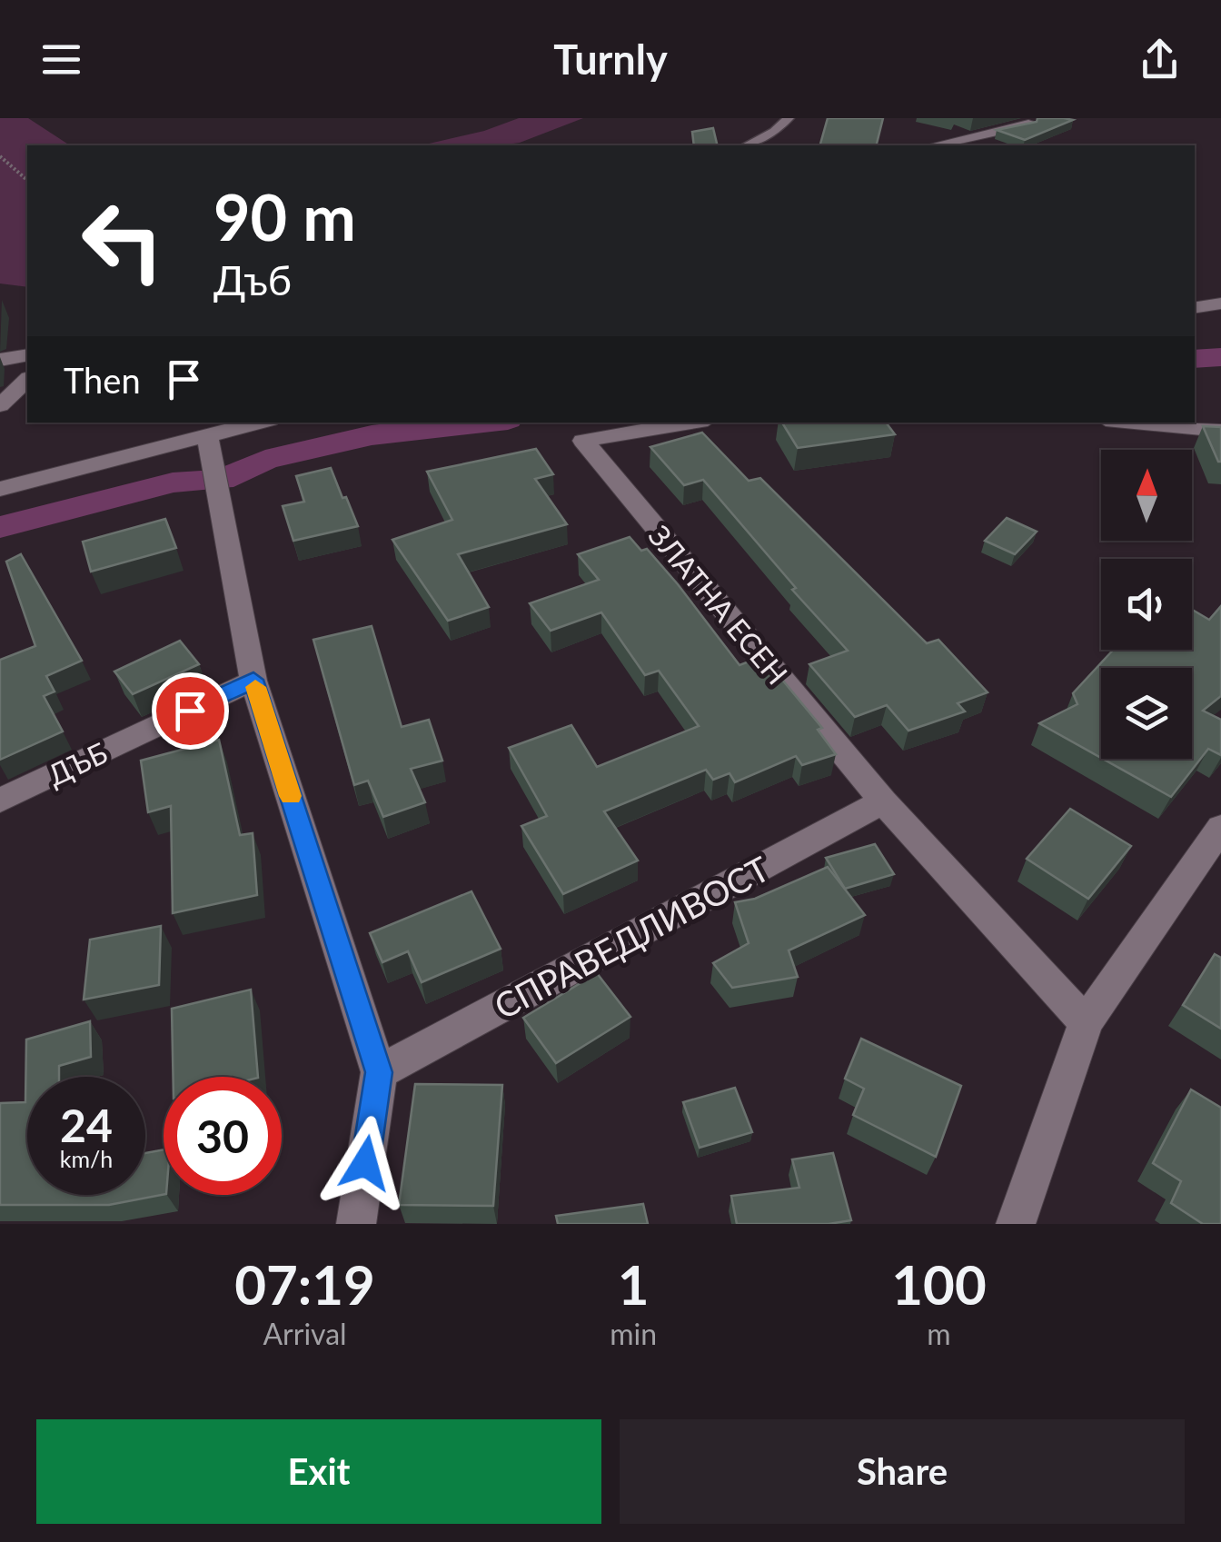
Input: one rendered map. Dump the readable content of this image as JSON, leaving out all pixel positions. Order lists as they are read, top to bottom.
{
  "streets": {
    "street": ["ЗЛАТНА ЕСЕН", "ДЪБ", "СПРАВЕДЛИВОСТ"]
  },
  "crossings": [
    ["ЗЛАТНА ЕСЕН", "СПРАВЕДЛИВОСТ"]
  ],
  "north": "top",
  "page": {
    "header": "Turnly",
    "turn": ["90 m", "Дъб"],
    "then": "Then",
    "speed": "24 km/h",
    "limit": "30",
    "eta": [
      "07:19",
      "Arrival",
      "1",
      "min",
      "100",
      "m"
    ],
    "buttons": ["Exit", "Share"]
  }
}
